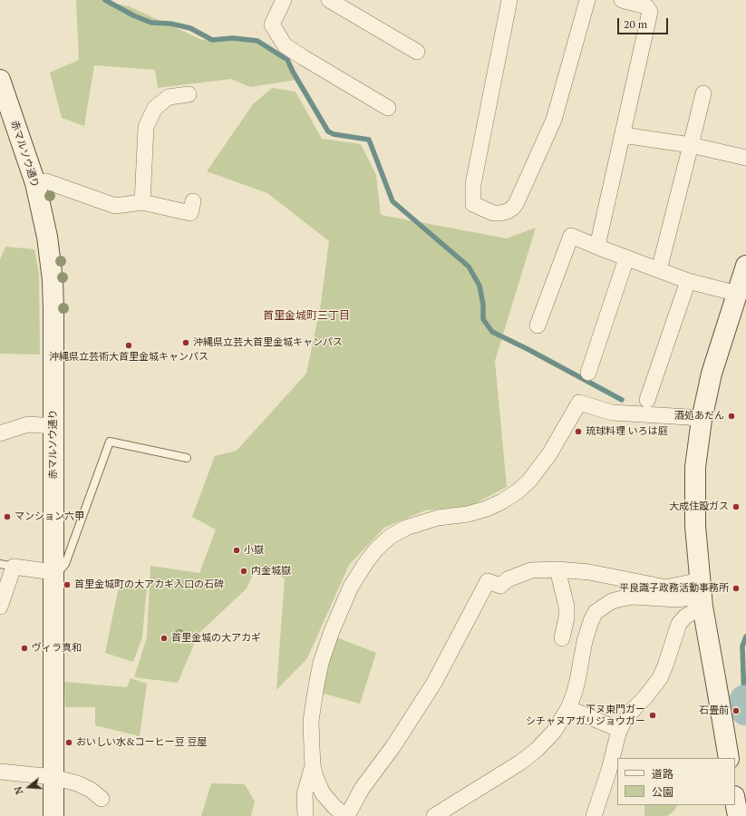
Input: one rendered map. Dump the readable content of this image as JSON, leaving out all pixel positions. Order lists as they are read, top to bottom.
{
  "streets": {
    "street": ["赤マルソウ通り"]
  },
  "districts": ["首里金城町三丁目"],
  "places": [
    "沖縄県立芸大首里金城キャンパス",
    "沖縄県立芸術大首里金城キャンパス",
    "酒処あだん",
    "琉球料理 いろは庭",
    "大成住設ガス",
    "マンション六甲",
    "小嶽",
    "内金城嶽",
    "首里金城町の大アカギ入口の石碑",
    "平良識子政務活動事務所",
    "首里金城の大アカギ",
    "ヴィラ真和",
    "石畳前",
    "下ヌ東門ガー シチャヌアガリジョウガー",
    "おいしい水&コーヒー豆 豆屋"
  ],
  "legend": ["道路", "公園"],
  "scale_bar": "20 m",
  "north": "left"
}
